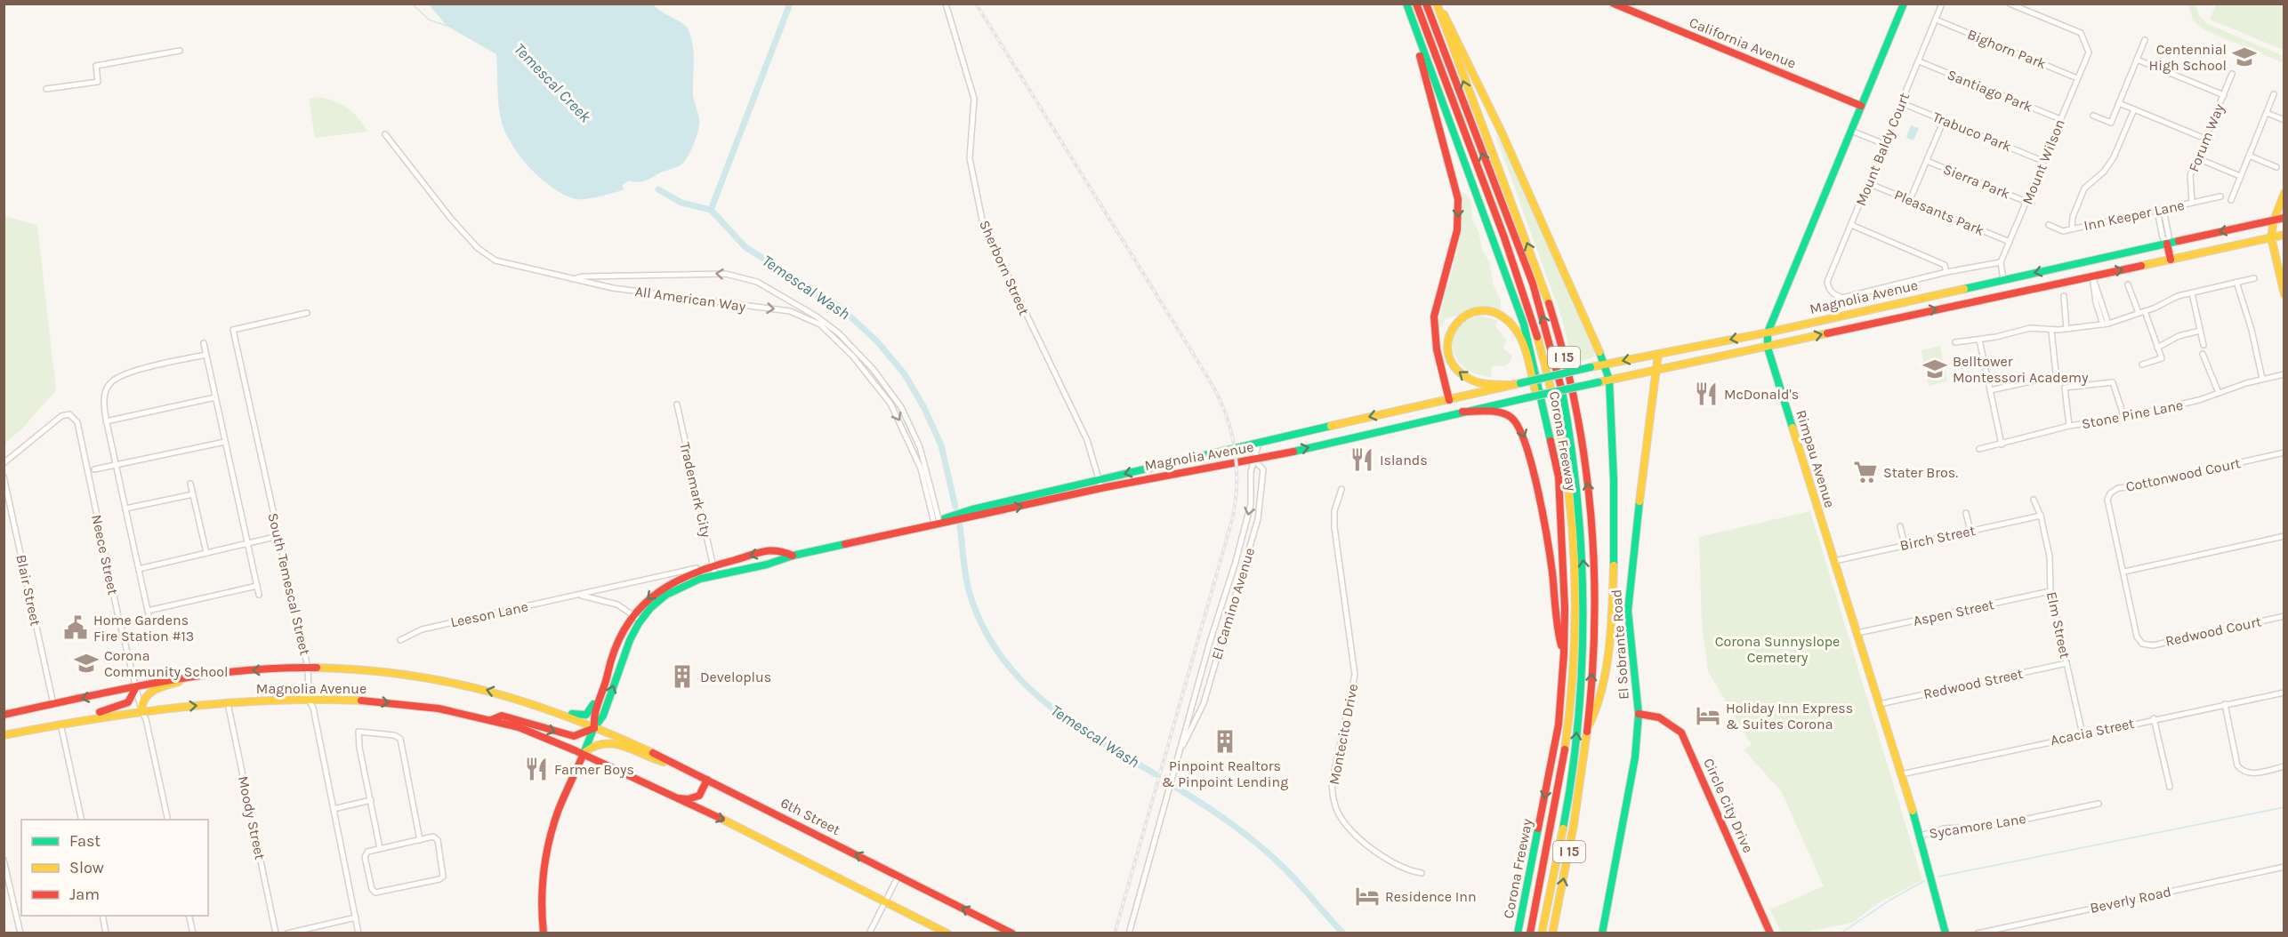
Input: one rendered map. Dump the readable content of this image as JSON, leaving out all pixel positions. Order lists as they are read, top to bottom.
{
  "streets": {
    "main road": [
      "California Avenue",
      "Magnolia Avenue",
      "I 15",
      "Corona Freeway",
      "Rimpau Avenue",
      "El Sobrante Road",
      "Circle City Drive",
      "6th Street"
    ],
    "street": [
      "Bighorn Park",
      "Santiago Park",
      "Trabuco Park",
      "Forum Way",
      "Mount Baldy Court",
      "Mount Wilson",
      "Sierra Park",
      "Pleasants Park",
      "Inn Keeper Lane",
      "Sherborn Street",
      "All American Way",
      "Stone Pine Lane",
      "Cottonwood Court",
      "Trademark City",
      "Birch Street",
      "Neece Street",
      "South Temescal Street",
      "Blair Street",
      "El Camino Avenue",
      "Aspen Street",
      "Leeson Lane",
      "Elm Street",
      "Redwood Court",
      "Redwood Street",
      "Acacia Street",
      "Montecito Drive",
      "Moody Street",
      "Sycamore Lane",
      "Beverly Road"
    ]
  },
  "crossings": [
    ["California Avenue", "Rimpau Avenue"],
    ["Bighorn Park", "Mount Baldy Court"],
    ["Bighorn Park", "Mount Wilson"],
    ["Santiago Park", "Mount Baldy Court"],
    ["Santiago Park", "Mount Wilson"],
    ["Trabuco Park", "Mount Baldy Court"],
    ["Trabuco Park", "Mount Wilson"],
    ["Forum Way", "Inn Keeper Lane"],
    ["Mount Baldy Court", "Pleasants Park"],
    ["Mount Wilson", "Sierra Park"],
    ["Mount Wilson", "Pleasants Park"],
    ["Sherborn Street", "Magnolia Avenue"],
    ["Magnolia Avenue", "All American Way"],
    ["Magnolia Avenue", "Rimpau Avenue"],
    ["Magnolia Avenue", "Trademark City"],
    ["Magnolia Avenue", "Neece Street"],
    ["Magnolia Avenue", "South Temescal Street"],
    ["Magnolia Avenue", "Blair Street"],
    ["Magnolia Avenue", "El Camino Avenue"],
    ["Magnolia Avenue", "Leeson Lane"],
    ["Magnolia Avenue", "El Sobrante Road"],
    ["Magnolia Avenue", "6th Street"],
    ["Magnolia Avenue", "Moody Street"],
    ["Rimpau Avenue", "Birch Street"],
    ["Rimpau Avenue", "Aspen Street"],
    ["Rimpau Avenue", "Redwood Street"],
    ["Rimpau Avenue", "Acacia Street"],
    ["Rimpau Avenue", "Sycamore Lane"],
    ["Cottonwood Court", "Redwood Court"],
    ["Trademark City", "Leeson Lane"],
    ["Birch Street", "Elm Street"],
    ["Aspen Street", "Elm Street"],
    ["Elm Street", "Redwood Street"],
    ["Elm Street", "Acacia Street"],
    ["El Sobrante Road", "Circle City Drive"]
  ],
  "one_way": ["All American Way"],
  "water": ["Temescal Creek", "Temescal Wash"],
  "parks": ["Corona Sunnyslope Cemetery"],
  "places": {
    "school or university": ["Centennial High School", "Belltower Montessori Academy", "Corona Community School"],
    "restaurant": ["McDonald's", "Islands", "Farmer Boys"],
    "supermarket": ["Stater Bros."],
    "public building": ["Home Gardens Fire Station #13"],
    "building": ["Developlus", "Pinpoint Realtors & Pinpoint Lending"],
    "hotel": ["Holiday Inn Express & Suites Corona", "Residence Inn"]
  },
  "legend": ["Fast", "Slow", "Jam"]
}
